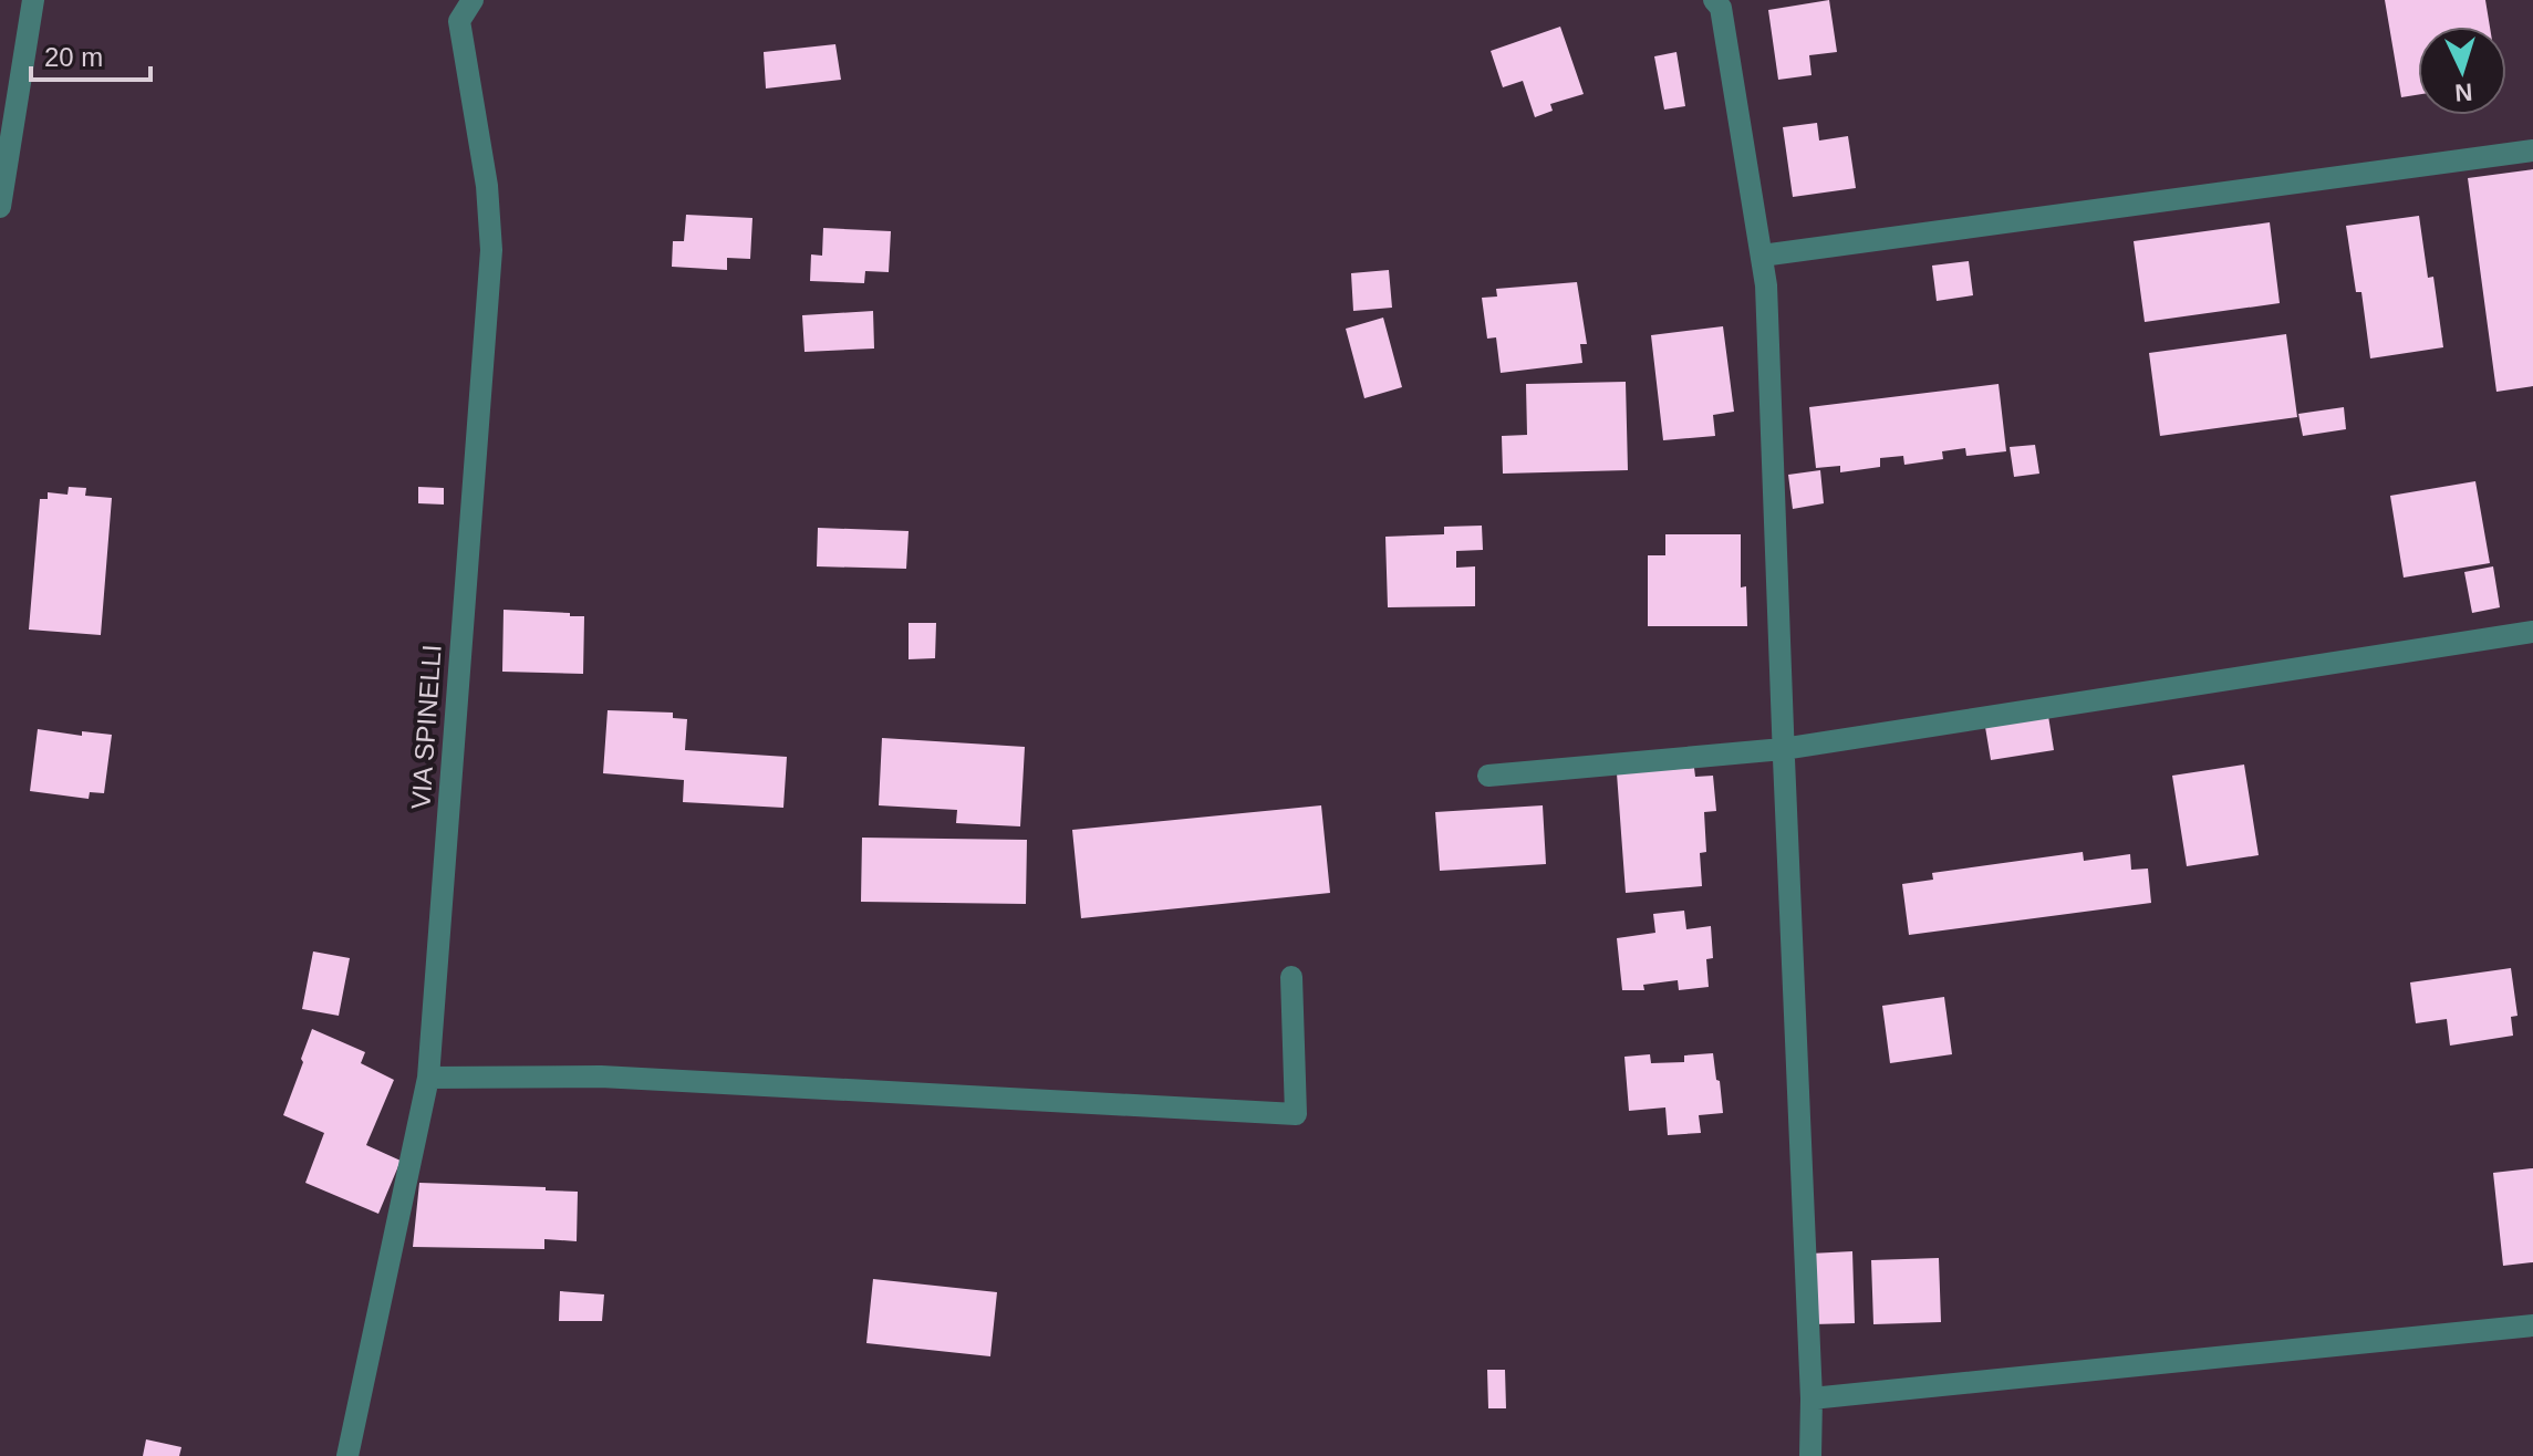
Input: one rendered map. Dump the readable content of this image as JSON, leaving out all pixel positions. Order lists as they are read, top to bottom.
{
  "streets": {
    "street": ["VIA SPINELLI"]
  },
  "scale_bar": "20 m",
  "north": "bottom"
}
